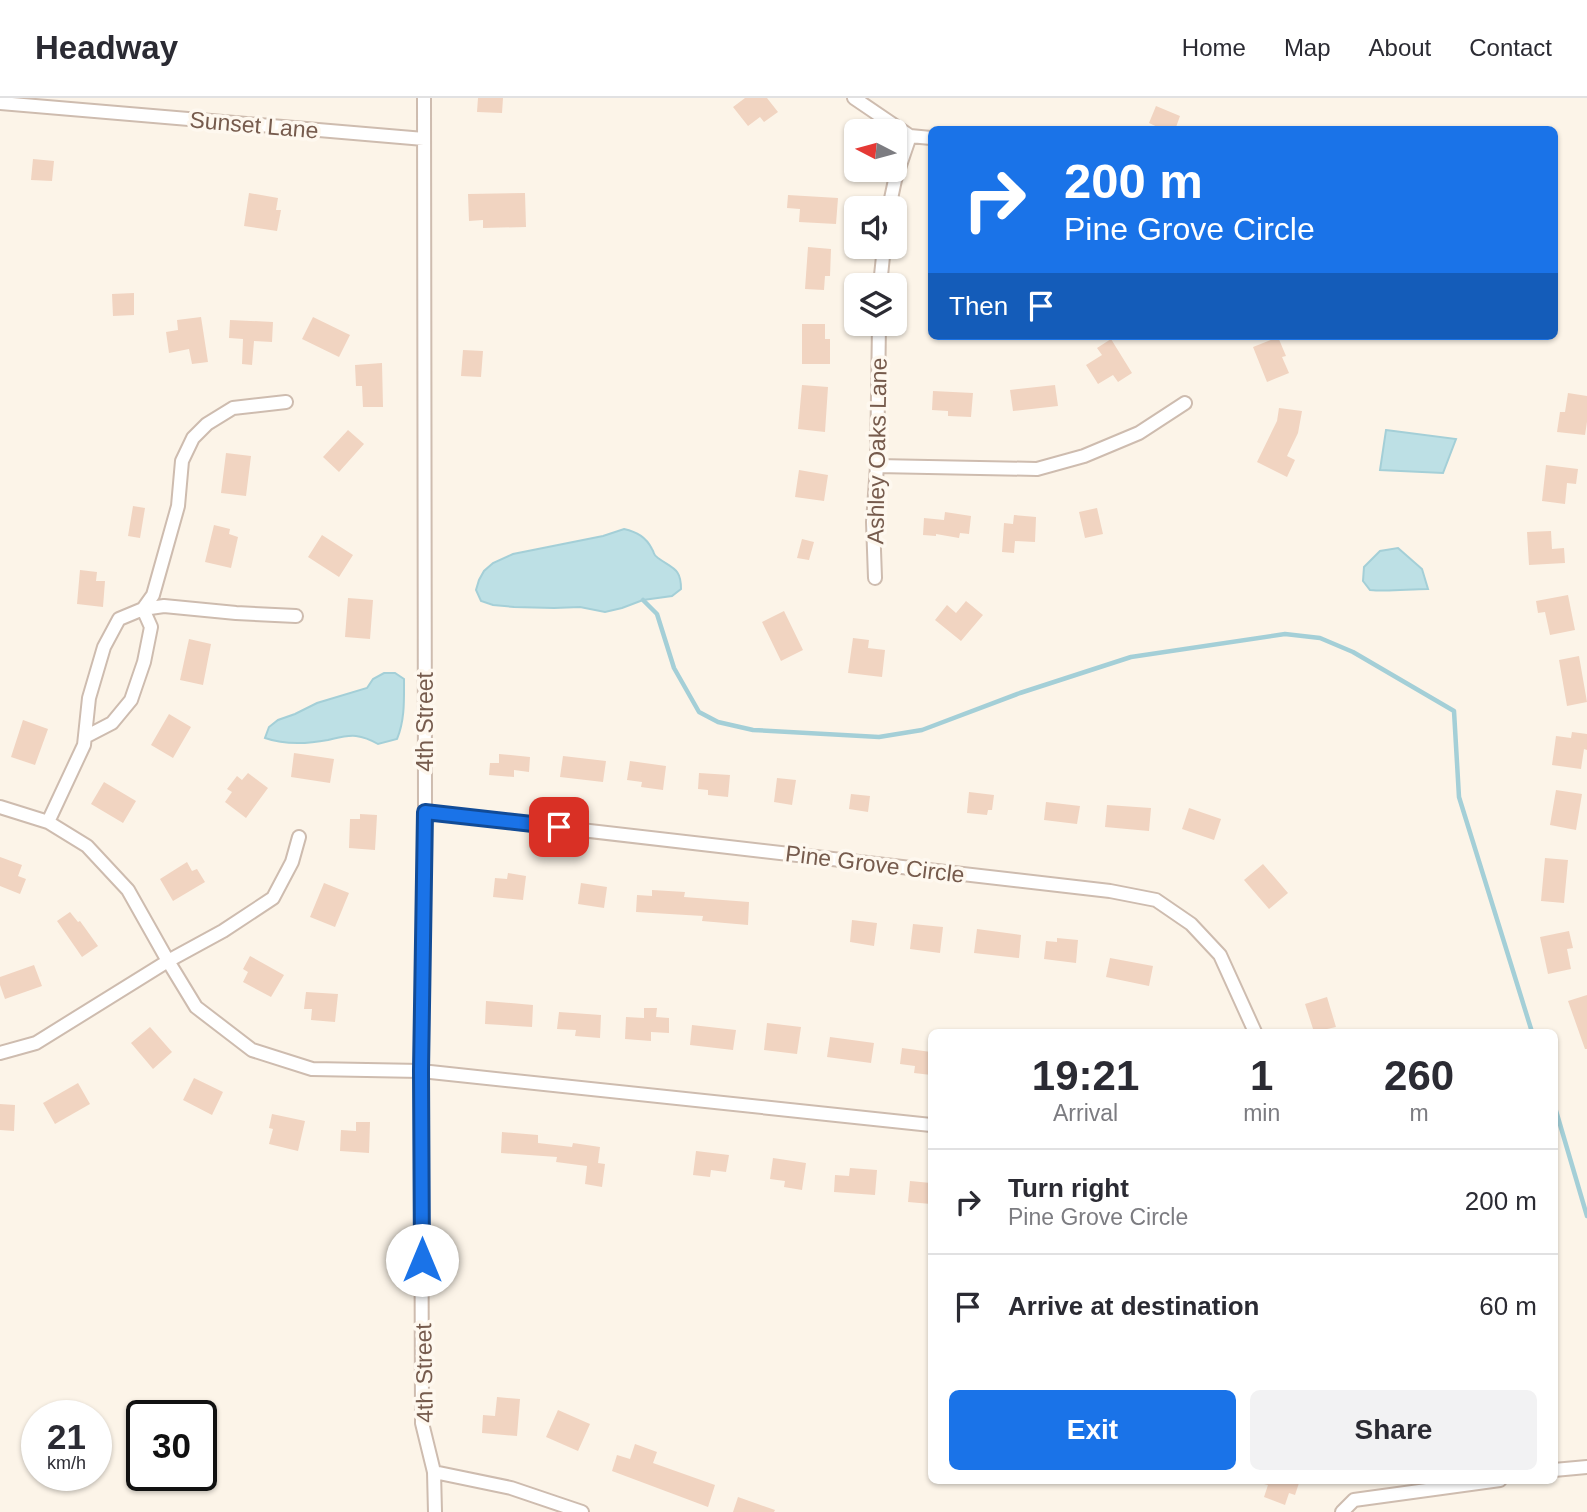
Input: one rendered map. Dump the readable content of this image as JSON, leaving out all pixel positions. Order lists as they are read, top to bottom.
{
  "streets": {
    "street": [
      "Sunset Lane",
      "Ashley Oaks Lane",
      "4th Street",
      "Pine Grove Circle"
    ]
  },
  "crossings": [
    ["Sunset Lane", "4th Street"],
    ["4th Street", "Pine Grove Circle"]
  ],
  "north": "left",
  "page": {
    "header": "Headway",
    "nav": [
      "Home",
      "Map",
      "About",
      "Contact"
    ],
    "turn": ["200 m", "Pine Grove Circle"],
    "then": "Then",
    "eta": [
      "19:21",
      "Arrival",
      "1",
      "min",
      "260",
      "m"
    ],
    "list": [
      {
        "name": "Turn right",
        "note": "Pine Grove Circle",
        "value": "200 m"
      },
      {
        "name": "Arrive at destination",
        "value": "60 m"
      }
    ],
    "buttons": ["Exit", "Share"],
    "speed": "21 km/h",
    "limit": "30"
  }
}
